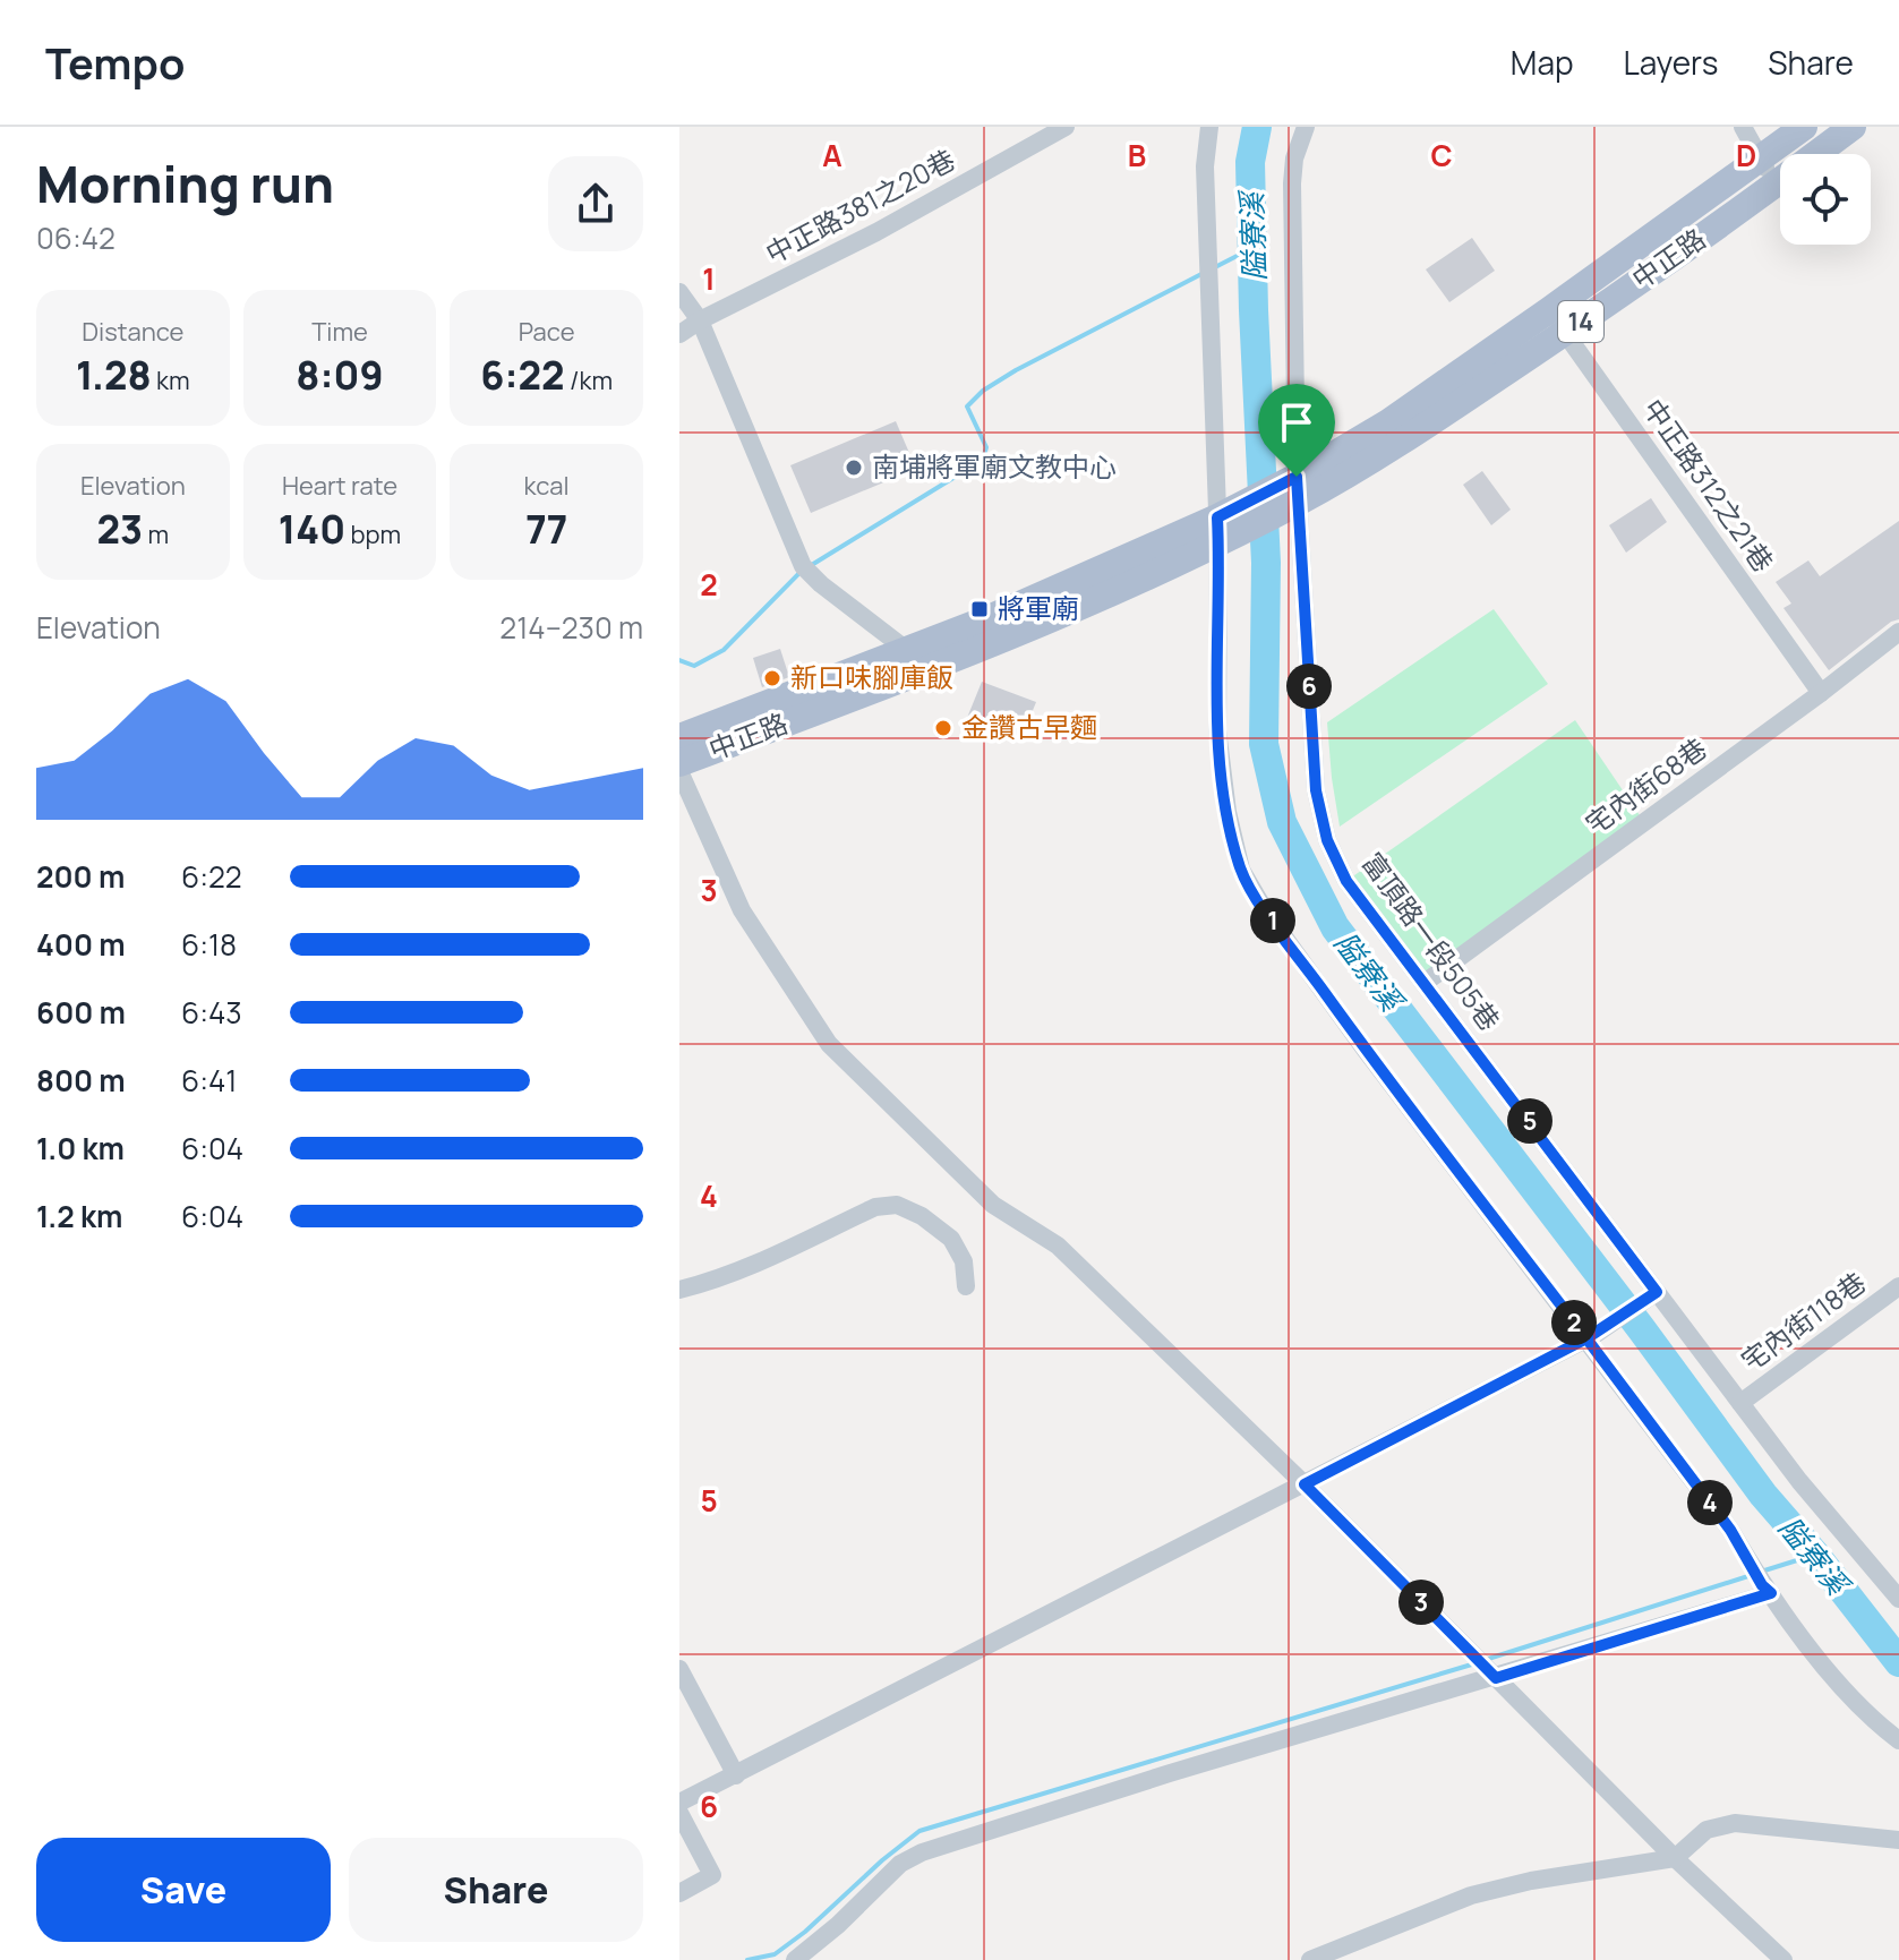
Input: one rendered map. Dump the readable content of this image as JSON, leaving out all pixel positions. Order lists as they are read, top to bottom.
{
  "streets": {
    "main road": ["中正路", "14"],
    "street": [
      "中正路381之20巷",
      "中正路312之21巷",
      "宅內街68巷",
      "富頂路一段505巷",
      "宅內街118巷"
    ]
  },
  "crossings": [
    ["中正路", "14"],
    ["中正路", "中正路312之21巷"],
    ["中正路", "富頂路一段505巷"],
    ["14", "富頂路一段505巷"],
    ["中正路312之21巷", "宅內街68巷"],
    ["宅內街68巷", "富頂路一段505巷"],
    ["富頂路一段505巷", "宅內街118巷"]
  ],
  "water": ["隘寮溪"],
  "places": {
    "other": ["南埔將軍廟文教中心", "新口味腳庫飯", "金讚古早麵"],
    "transit": ["將軍廟"]
  },
  "page": {
    "header": "Tempo",
    "nav": ["Map", "Layers", "Share"],
    "heading": ["Morning run", "06:42"],
    "stats": [
      ["Distance", "1.28 km"],
      ["Time", "8:09"],
      ["Pace", "6:22 /km"],
      ["Elevation", "23 m"],
      ["Heart rate", "140 bpm"],
      ["kcal", "77"]
    ],
    "chart": ["Elevation", "214–230 m"],
    "pins": [
      "6",
      "1",
      "5",
      "2",
      "4",
      "3"
    ],
    "list": [
      {
        "name": "200 m",
        "note": "6:22"
      },
      {
        "name": "400 m",
        "note": "6:18"
      },
      {
        "name": "600 m",
        "note": "6:43"
      },
      {
        "name": "800 m",
        "note": "6:41"
      },
      {
        "name": "1.0 km",
        "note": "6:04"
      },
      {
        "name": "1.2 km",
        "note": "6:04"
      }
    ],
    "buttons": ["Save", "Share"]
  },
  "grid": {
    "columns": [
      "A",
      "B",
      "C",
      "D"
    ],
    "rows": [
      "1",
      "2",
      "3",
      "4",
      "5",
      "6"
    ]
  }
}
